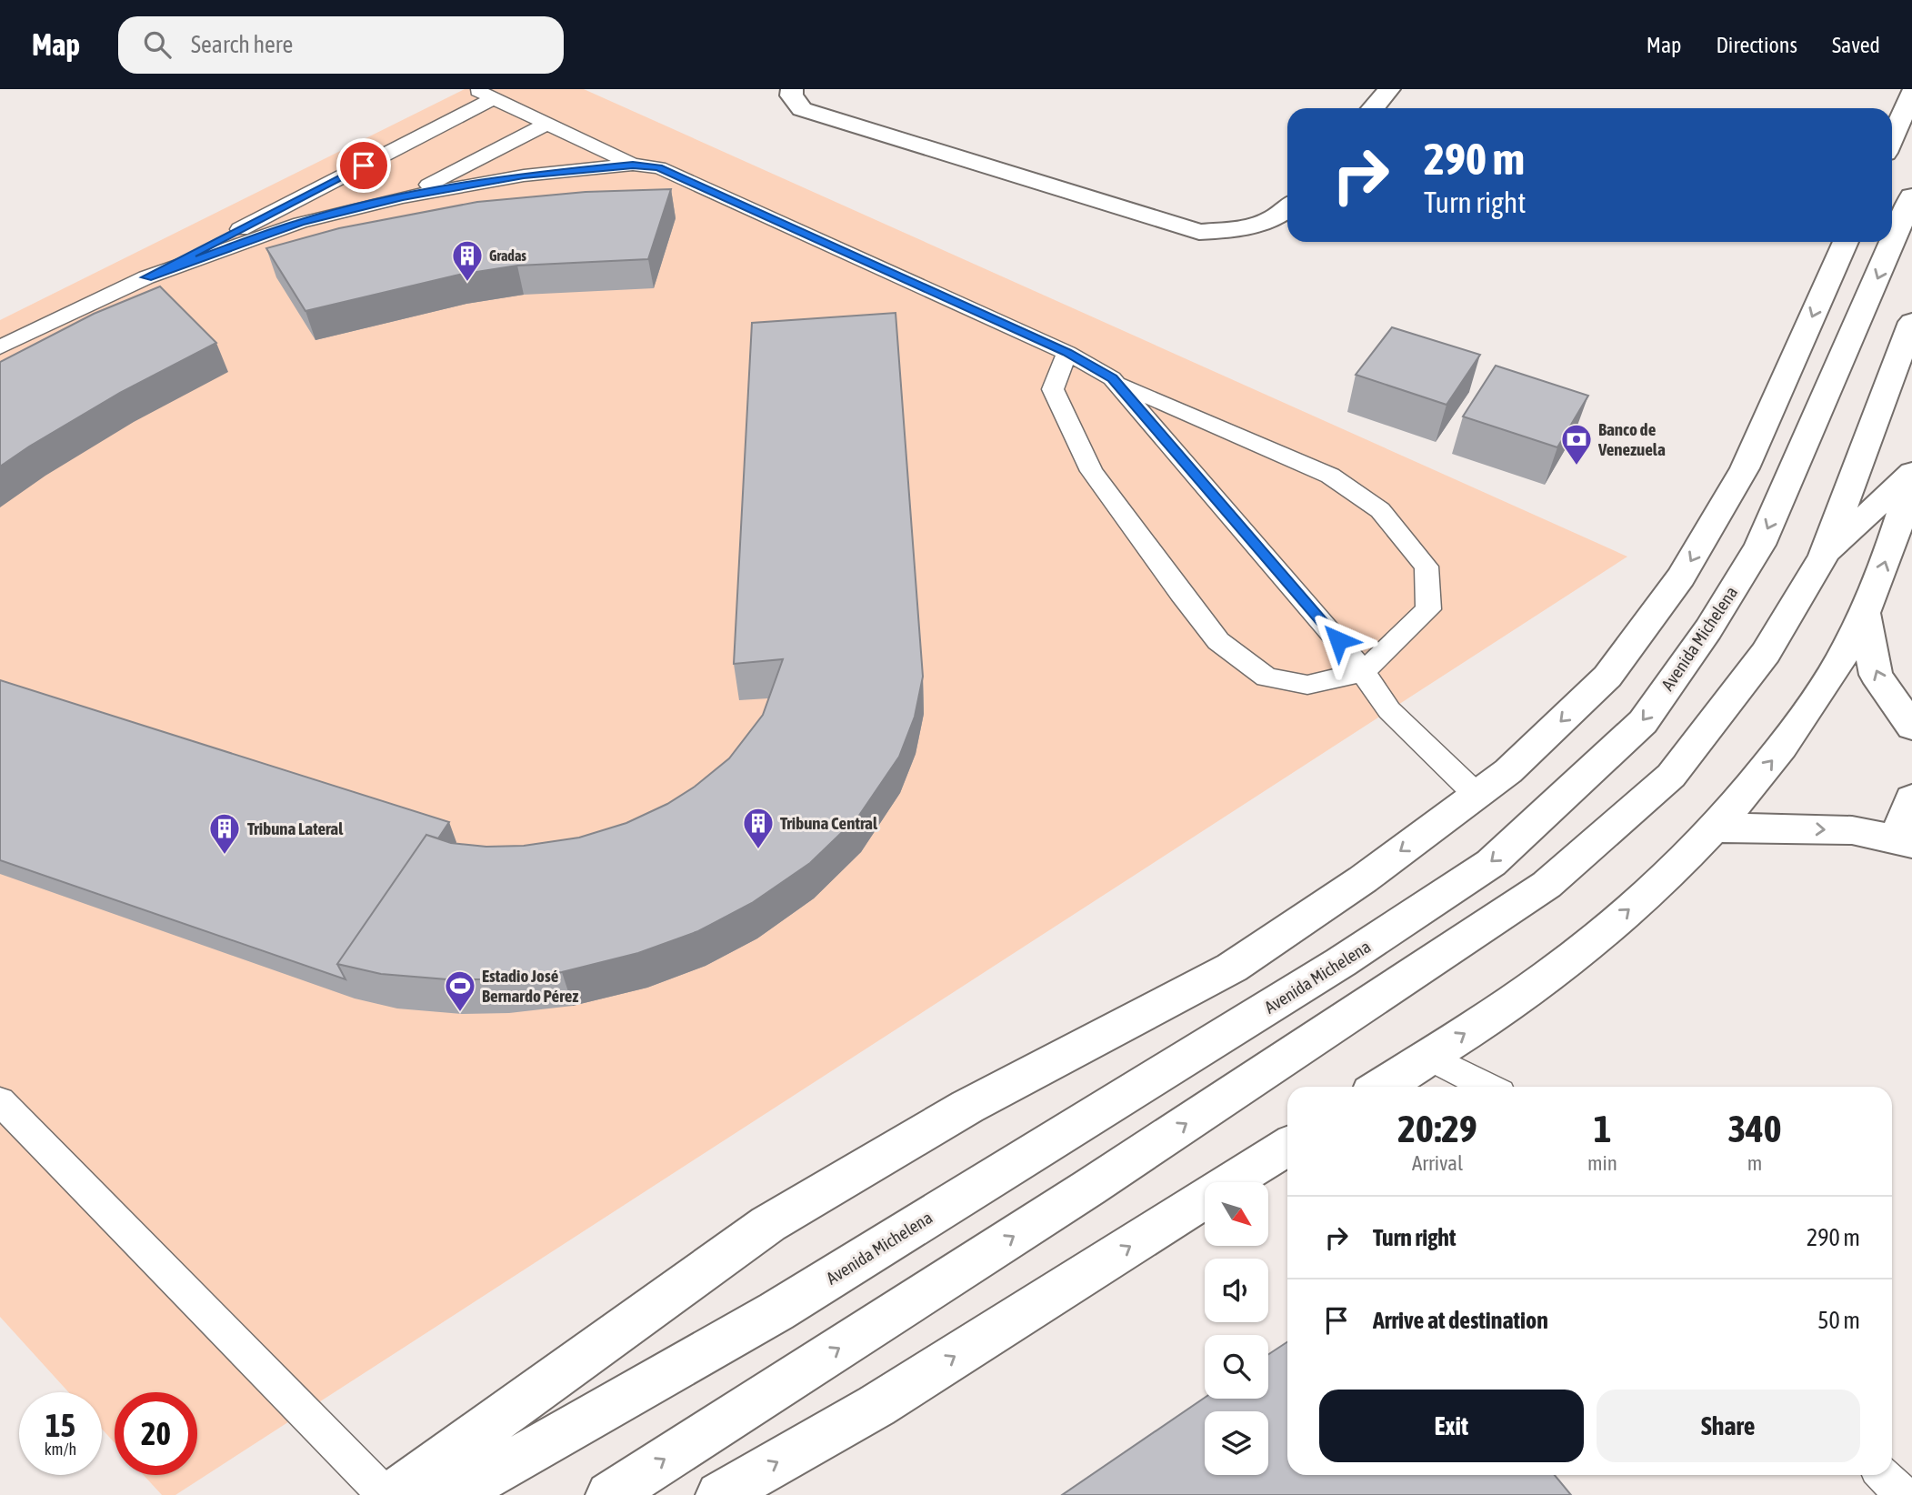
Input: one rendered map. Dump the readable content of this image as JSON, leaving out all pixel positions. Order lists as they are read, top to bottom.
{
  "streets": {
    "street": ["Avenida Michelena"]
  },
  "places": {
    "building": ["Gradas", "Tribuna Central", "Tribuna Lateral"],
    "bank": ["Banco de Venezuela"],
    "sports": ["Estadio José Bernardo Pérez"]
  },
  "north": "bottom right",
  "page": {
    "header": "Map",
    "search": "Search here",
    "nav": ["Map", "Directions", "Saved"],
    "turn": ["290 m", "Turn right"],
    "eta": [
      "20:29",
      "Arrival",
      "1",
      "min",
      "340",
      "m"
    ],
    "list": [
      {
        "name": "Turn right",
        "value": "290 m"
      },
      {
        "name": "Arrive at destination",
        "value": "50 m"
      }
    ],
    "buttons": ["Exit", "Share"],
    "speed": "15 km/h",
    "limit": "20"
  }
}
